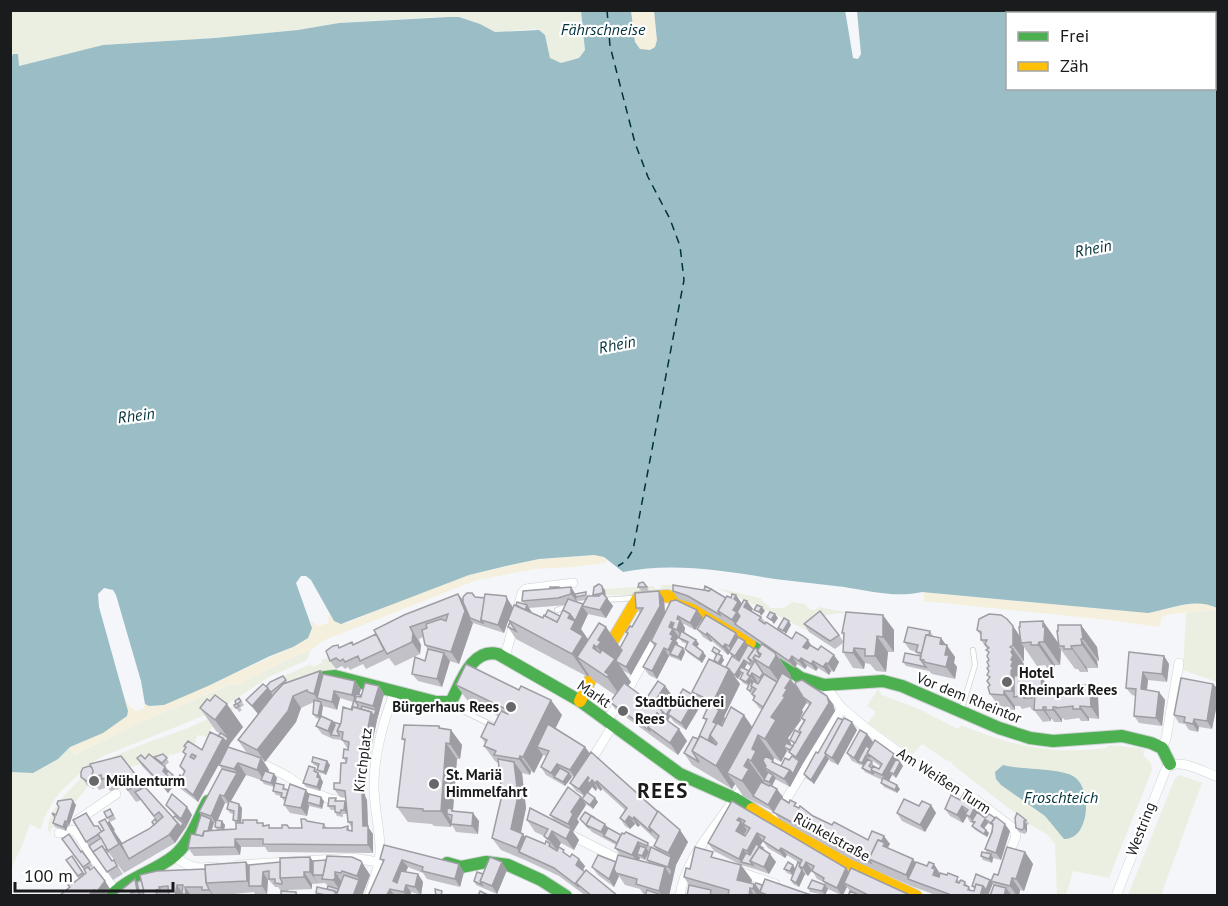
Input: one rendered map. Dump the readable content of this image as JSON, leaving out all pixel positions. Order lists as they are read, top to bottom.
{
  "streets": {
    "street": [
      "Markt",
      "Vor dem Rheintor",
      "Kirchplatz",
      "Am Weißen Turm",
      "Westring",
      "Rünkelstraße"
    ]
  },
  "crossings": [
    ["Markt", "Rünkelstraße"],
    ["Vor dem Rheintor", "Am Weißen Turm"]
  ],
  "districts": ["REES"],
  "water": ["Fährschneise", "Rhein", "Froschteich"],
  "places": [
    "Hotel Rheinpark Rees",
    "Bürgerhaus Rees",
    "Stadtbücherei Rees",
    "Mühlenturm",
    "St. Mariä Himmelfahrt"
  ],
  "legend": ["Frei", "Zäh"],
  "scale_bar": "100 m"
}
